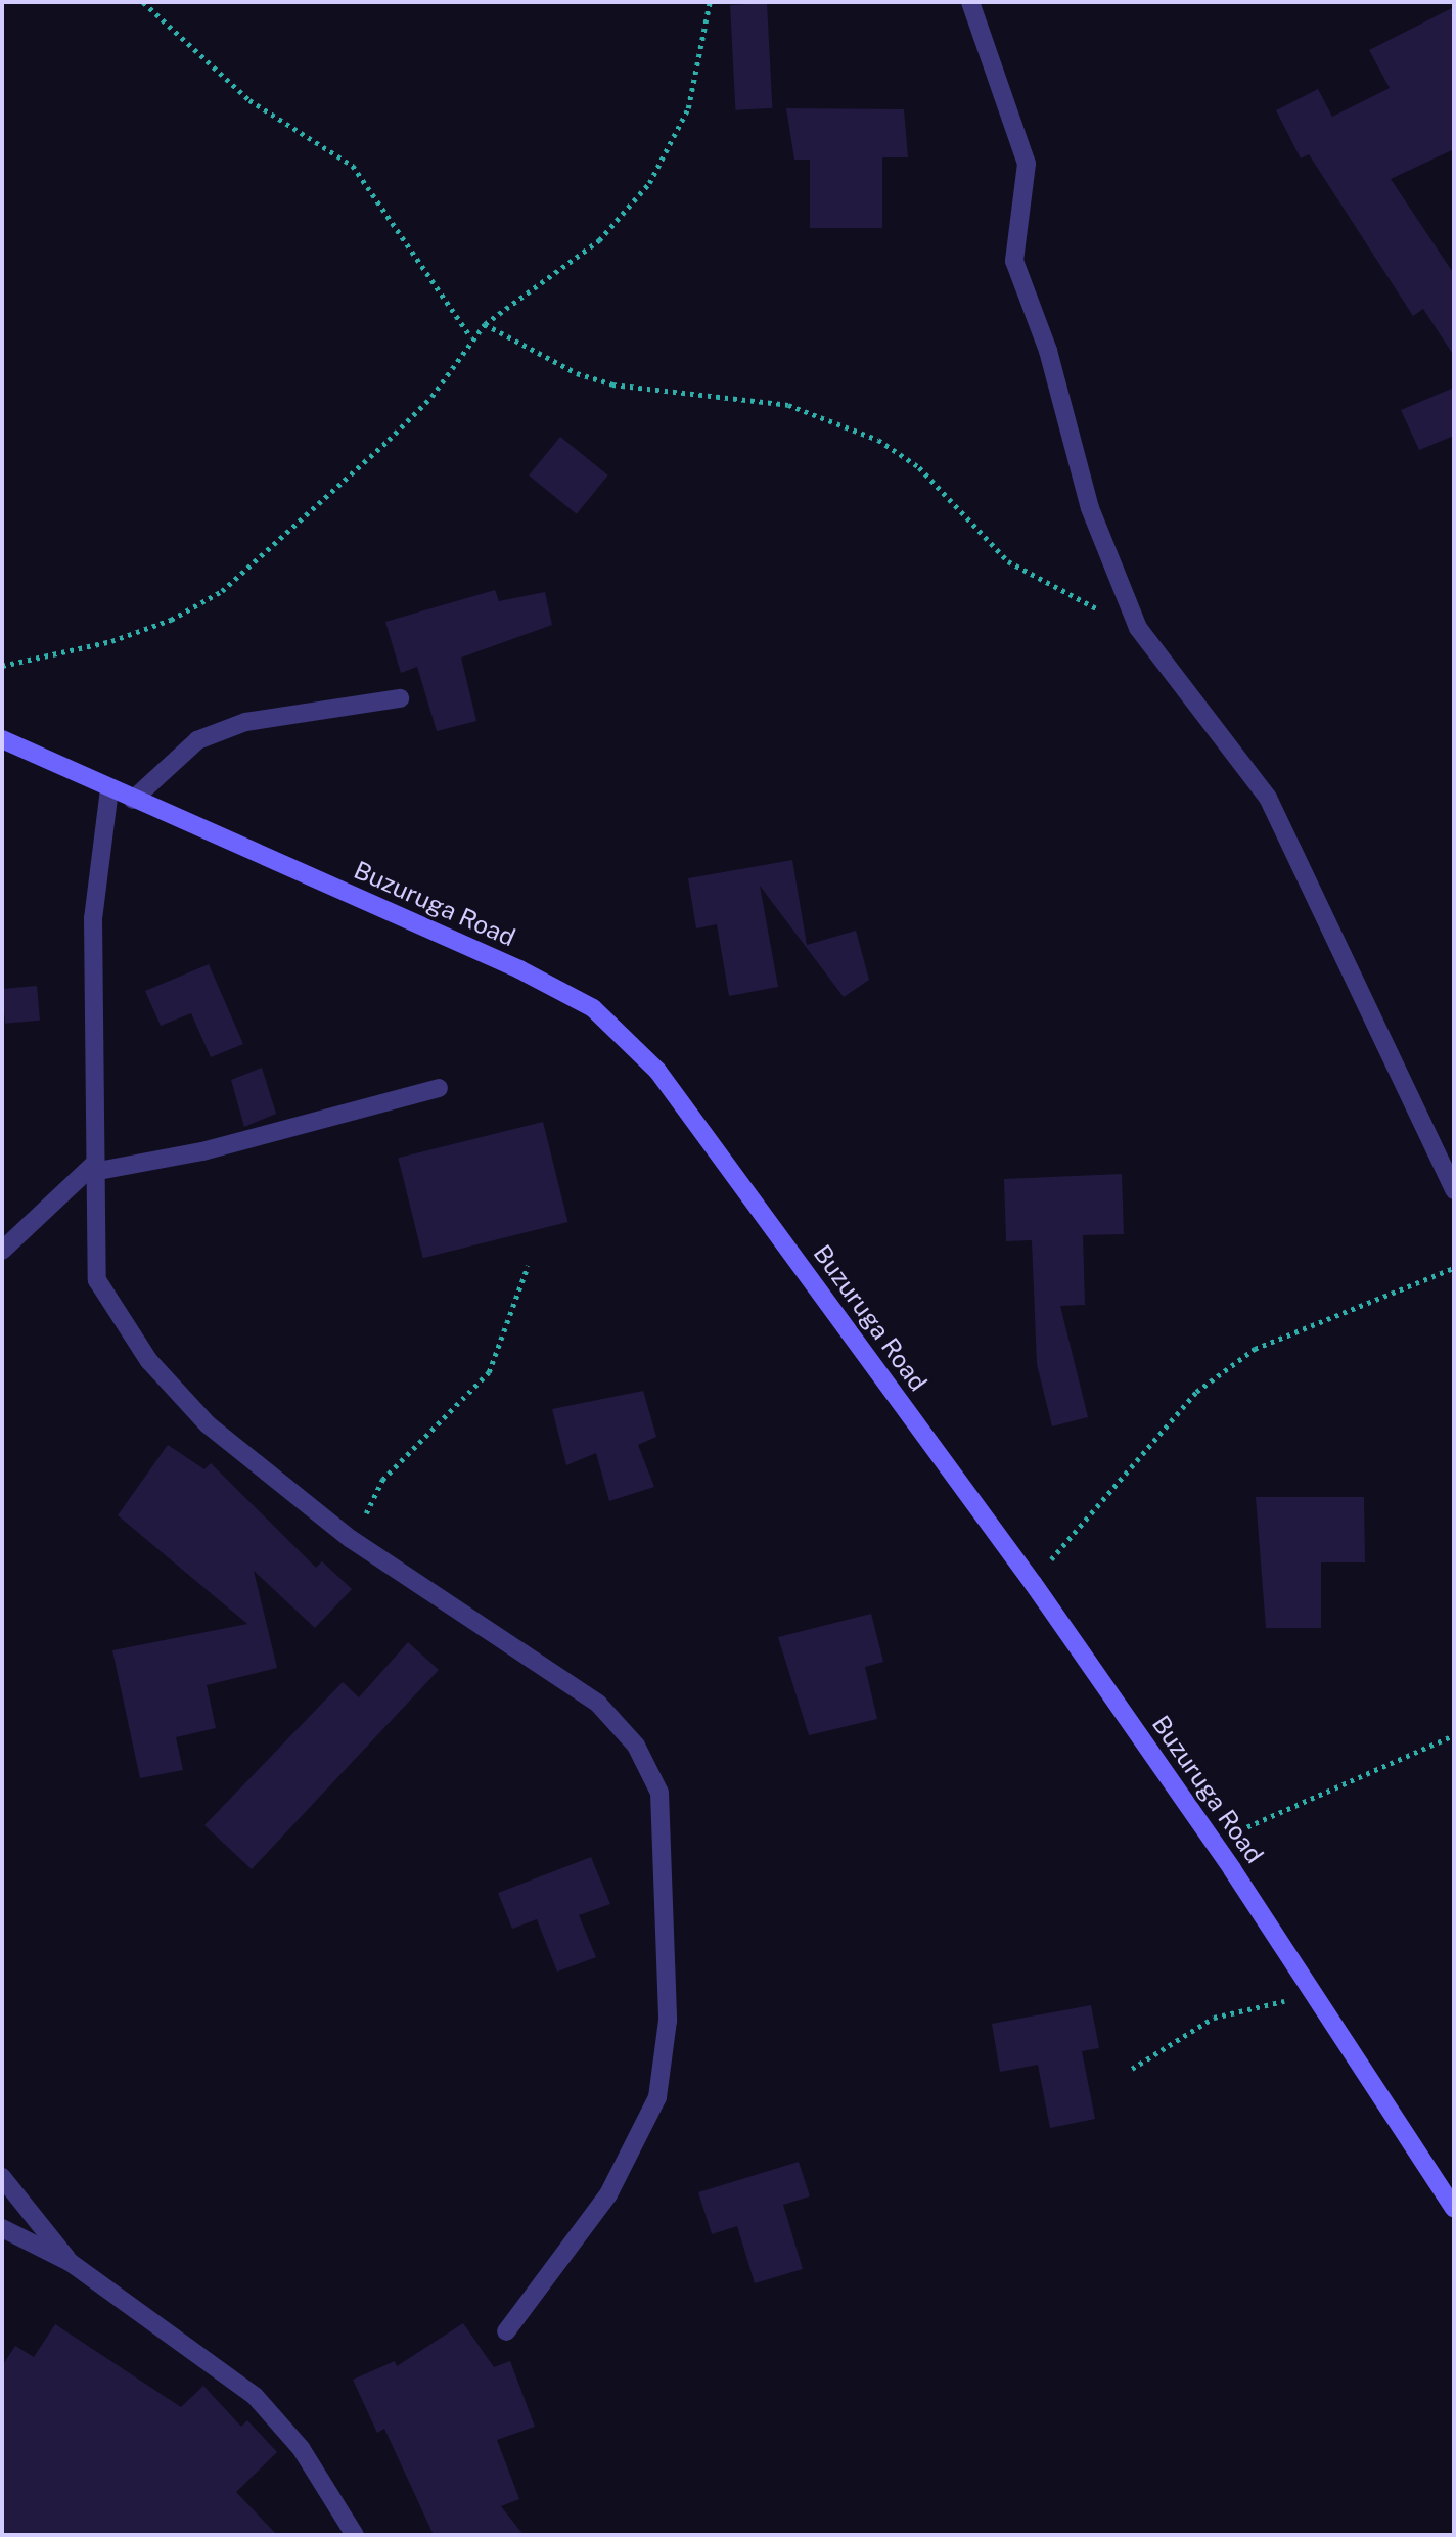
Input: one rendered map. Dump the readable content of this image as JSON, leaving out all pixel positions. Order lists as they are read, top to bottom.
{
  "streets": {
    "main road": ["Buzuruga Road"]
  }
}
